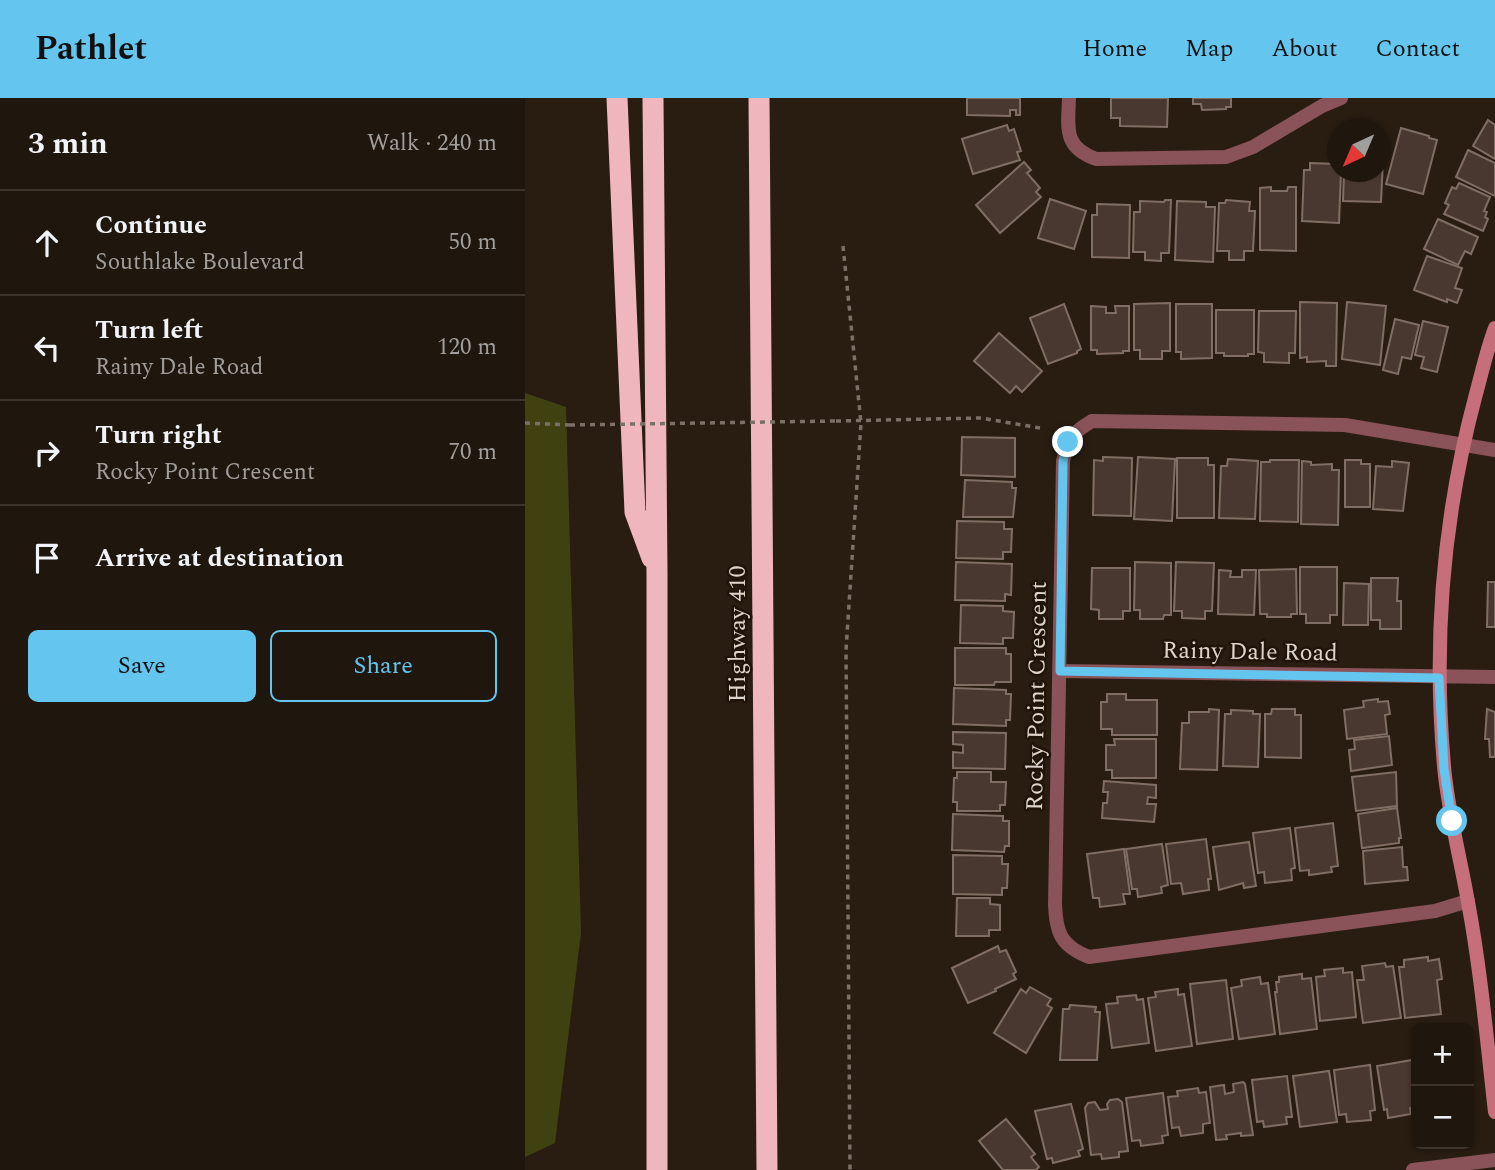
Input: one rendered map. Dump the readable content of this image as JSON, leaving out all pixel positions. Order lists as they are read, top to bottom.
{
  "streets": {
    "highway": ["Highway 410"],
    "street": ["Rainy Dale Road", "Rocky Point Crescent"]
  },
  "crossings": [
    ["Rainy Dale Road", "Rocky Point Crescent"]
  ],
  "north": "bottom left",
  "page": {
    "header": "Pathlet",
    "nav": [
      "Home",
      "Map",
      "About",
      "Contact"
    ],
    "heading": ["3 min", "Walk · 240 m"],
    "list": [
      ["Continue", "Southlake Boulevard", "50 m"],
      ["Turn left", "Rainy Dale Road", "120 m"],
      ["Turn right", "Rocky Point Crescent", "70 m"],
      "Arrive at destination"
    ],
    "buttons": ["Save", "Share"],
    "map_buttons": ["+", "−"]
  }
}
